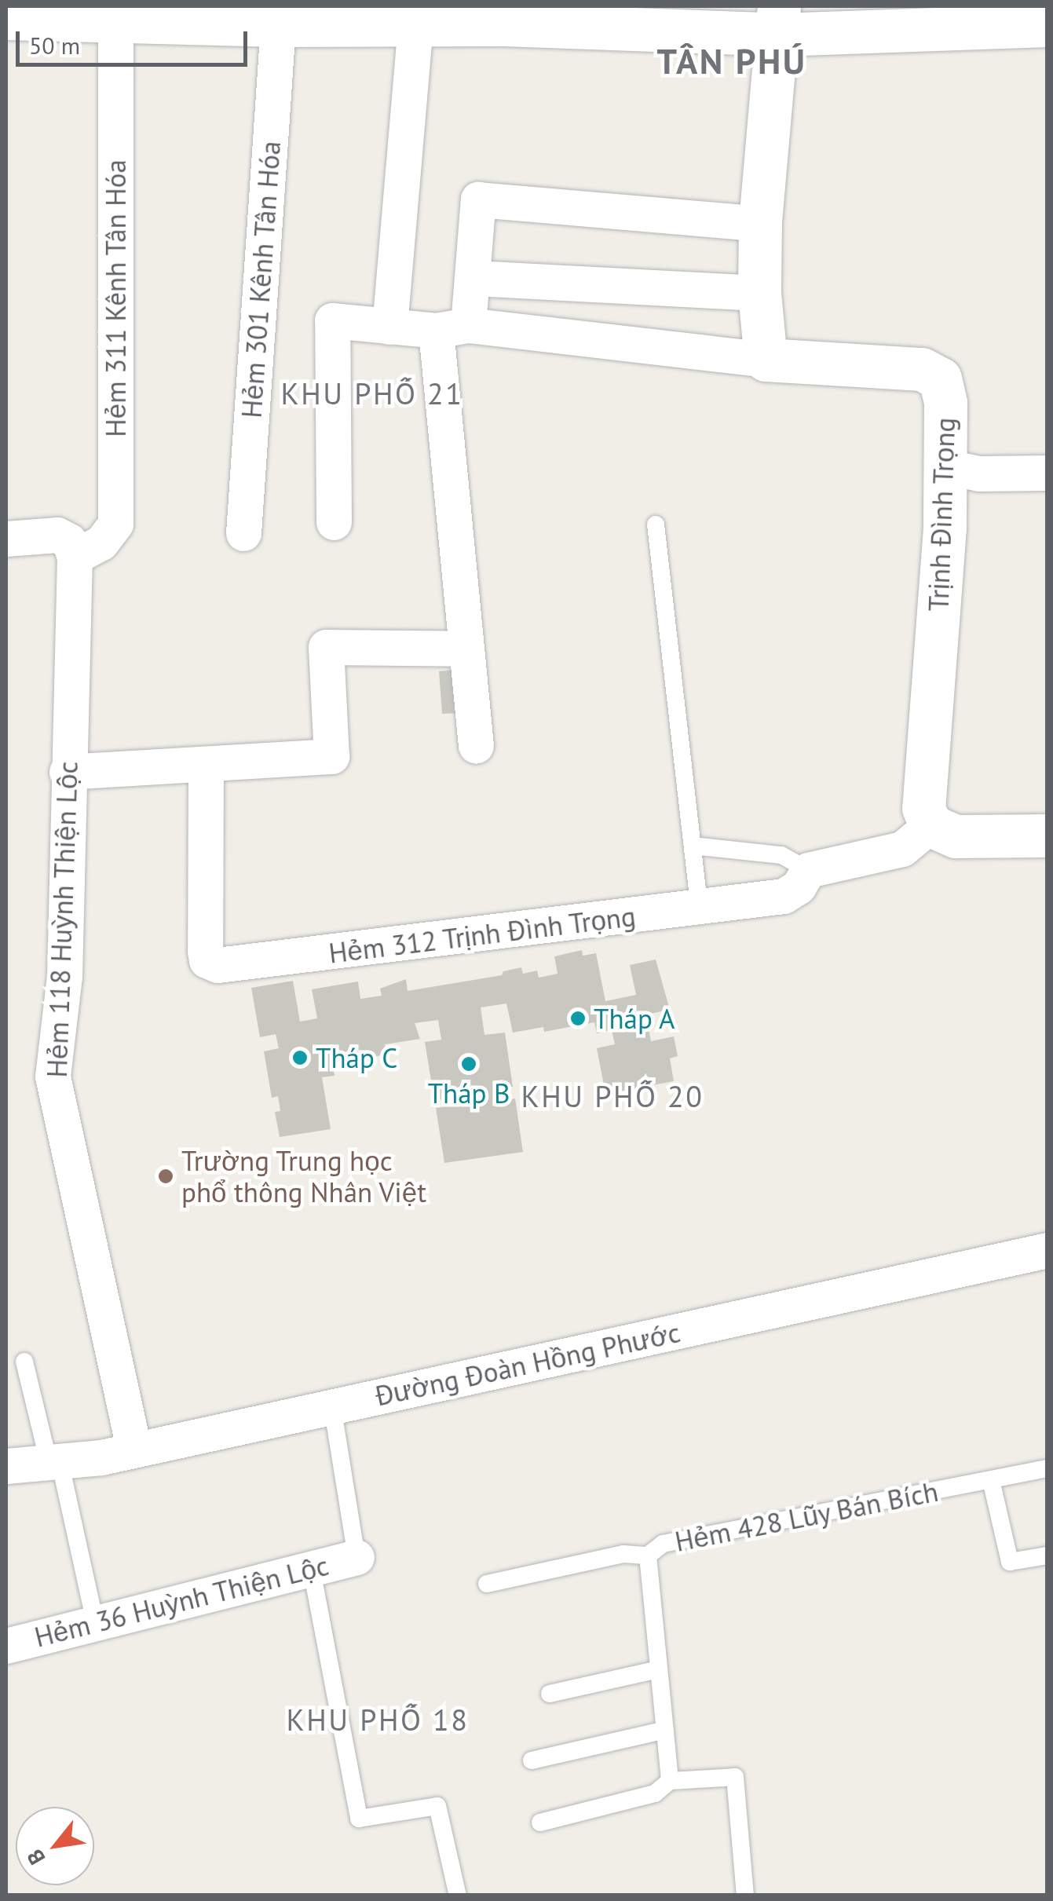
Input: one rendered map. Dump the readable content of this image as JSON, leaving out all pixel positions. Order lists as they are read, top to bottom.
{
  "streets": {
    "street": [
      "Hẻm 301 Kênh Tân Hóa",
      "Hẻm 311 Kênh Tân Hóa",
      "Trịnh Đình Trọng",
      "Hẻm 118 Huỳnh Thiện Lộc",
      "Hẻm 312 Trịnh Đình Trọng",
      "Đường Đoàn Hồng Phước",
      "Hẻm 36 Huỳnh Thiện Lộc"
    ],
    "lane": ["Hẻm 428 Lũy Bán Bích"]
  },
  "crossings": [
    ["Hẻm 311 Kênh Tân Hóa", "Hẻm 118 Huỳnh Thiện Lộc"],
    ["Hẻm 118 Huỳnh Thiện Lộc", "Đường Đoàn Hồng Phước"]
  ],
  "districts": [
    "TÂN PHÚ",
    "KHU PHỐ 21",
    "KHU PHỐ 20",
    "KHU PHỐ 18"
  ],
  "places": [
    "Tháp A",
    "Tháp C",
    "Tháp B",
    "Trường Trung học phổ thông Nhân Việt"
  ],
  "scale_bar": "50 m",
  "north": "bottom left"
}
